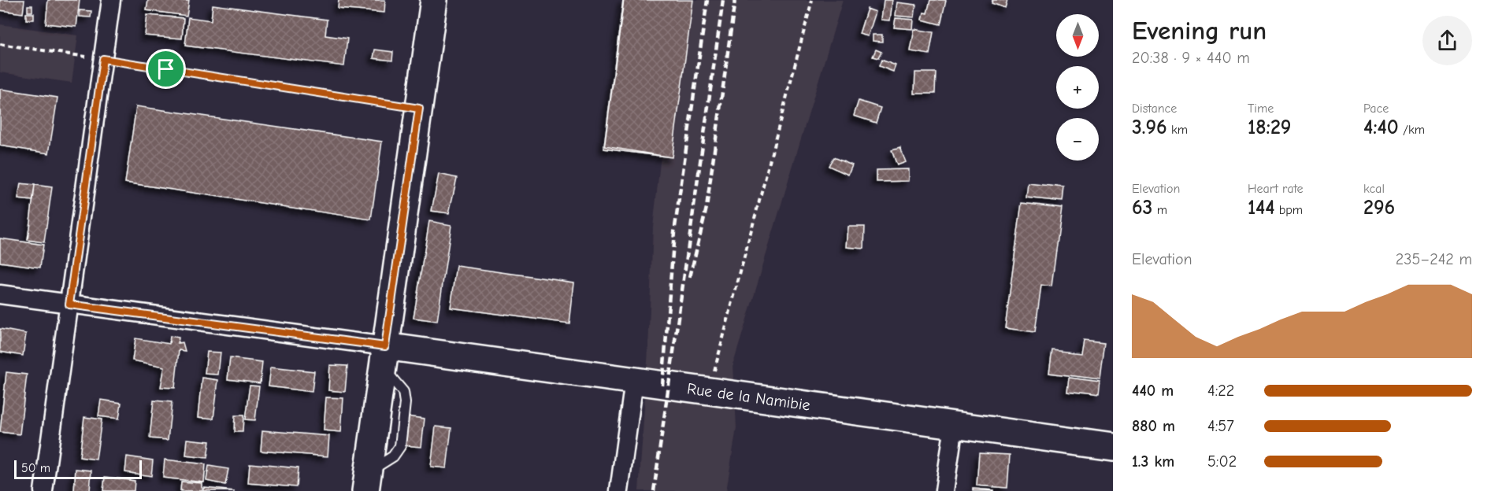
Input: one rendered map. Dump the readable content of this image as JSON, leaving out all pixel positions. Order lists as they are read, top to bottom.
{
  "streets": {
    "street": ["Rue de la Namibie"]
  },
  "scale_bar": "50 m",
  "north": "bottom",
  "page": {
    "heading": ["Evening run", "20:38 · 9 × 440 m"],
    "map_buttons": ["+", "−"],
    "stats": [
      ["Distance", "3.96 km"],
      ["Time", "18:29"],
      ["Pace", "4:40 /km"],
      ["Elevation", "63 m"],
      ["Heart rate", "144 bpm"],
      ["kcal", "296"]
    ],
    "chart": ["Elevation", "235–242 m"],
    "list": [
      {
        "name": "440 m",
        "note": "4:22"
      },
      {
        "name": "880 m",
        "note": "4:57"
      },
      {
        "name": "1.3 km",
        "note": "5:02"
      }
    ],
    "scale": "50 m"
  }
}
